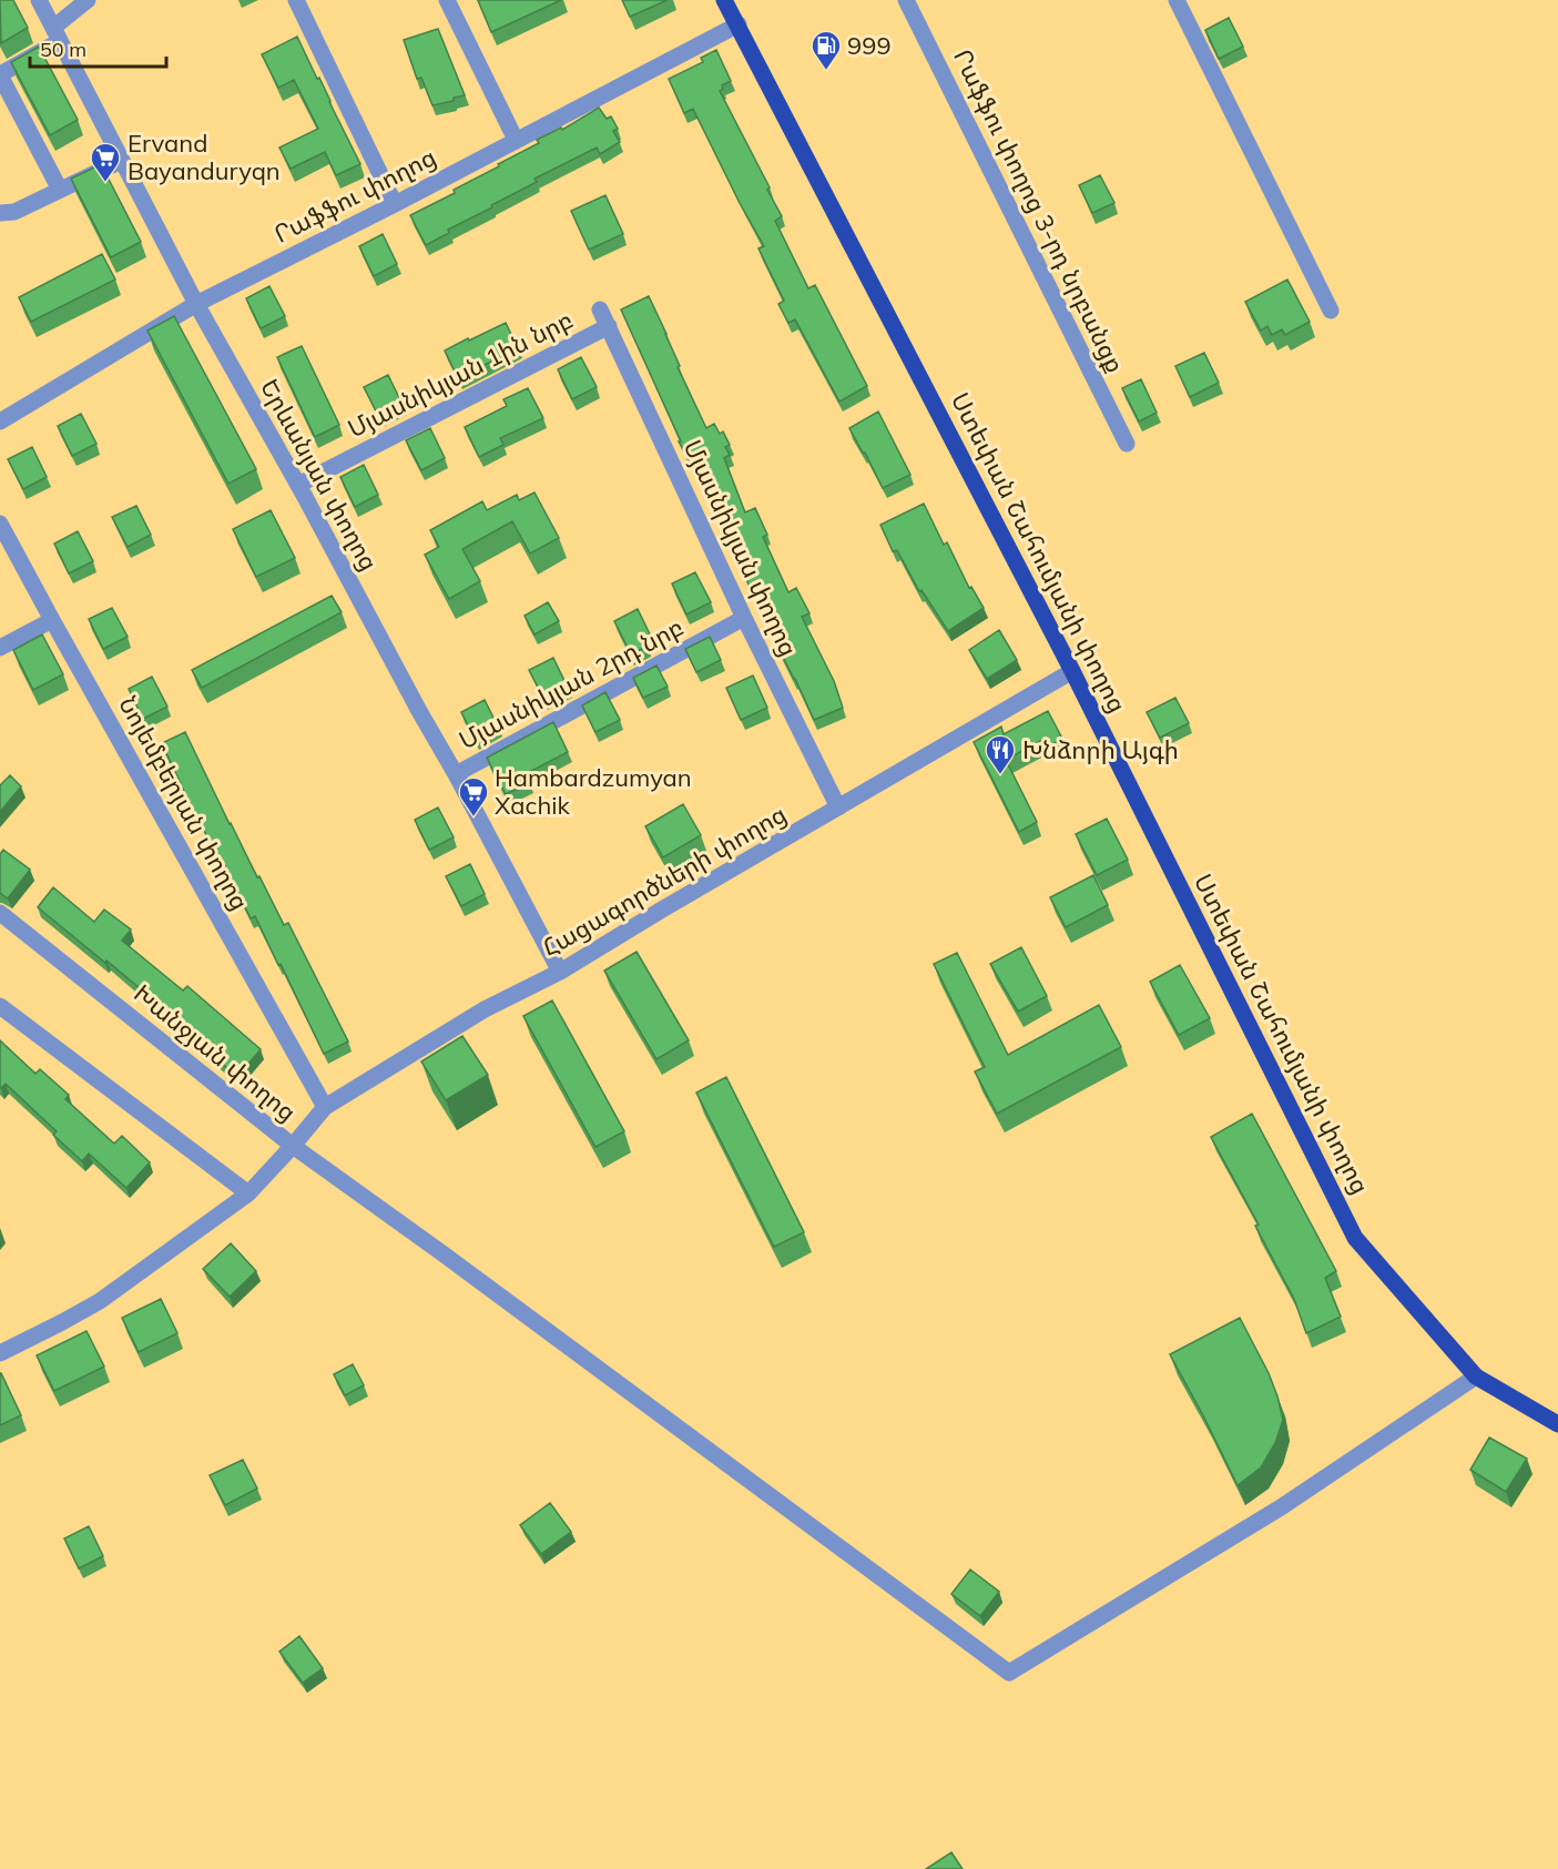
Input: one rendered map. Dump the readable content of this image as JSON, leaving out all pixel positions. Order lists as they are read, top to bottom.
{
  "streets": {
    "main road": ["Ստեփան Շահումյանի փողոց"],
    "street": [
      "Րաֆֆու փողոց",
      "Րաֆֆու փողոց 3-րդ նրբանցք",
      "Մյասնիկյան 1ին նրբ",
      "Երևանյան փողոց",
      "Մյասնիկյան փողոց",
      "Մյասնիկյան 2րդ նրբ",
      "Նոյեմբերյան փողոց",
      "Հացագործների փողոց",
      "Խանջյան փողոց"
    ]
  },
  "crossings": [
    ["Րաֆֆու փողոց", "Երևանյան փողոց"],
    ["Րաֆֆու փողոց", "Ստեփան Շահումյանի փողոց"],
    ["Մյասնիկյան 1ին նրբ", "Երևանյան փողոց"],
    ["Մյասնիկյան 1ին նրբ", "Մյասնիկյան փողոց"],
    ["Երևանյան փողոց", "Մյասնիկյան 2րդ նրբ"],
    ["Երևանյան փողոց", "Հացագործների փողոց"],
    ["Մյասնիկյան փողոց", "Մյասնիկյան 2րդ նրբ"],
    ["Մյասնիկյան փողոց", "Հացագործների փողոց"],
    ["Ստեփան Շահումյանի փողոց", "Հացագործների փողոց"],
    ["Նոյեմբերյան փողոց", "Հացագործների փողոց"],
    ["Հացագործների փողոց", "Խանջյան փողոց"]
  ],
  "places": {
    "fuel station": ["999"],
    "supermarket": ["Ervand Bayanduryqn", "Hambardzumyan Xachik"],
    "restaurant": ["Խնձորի Այգի"]
  },
  "scale_bar": "50 m"
}
